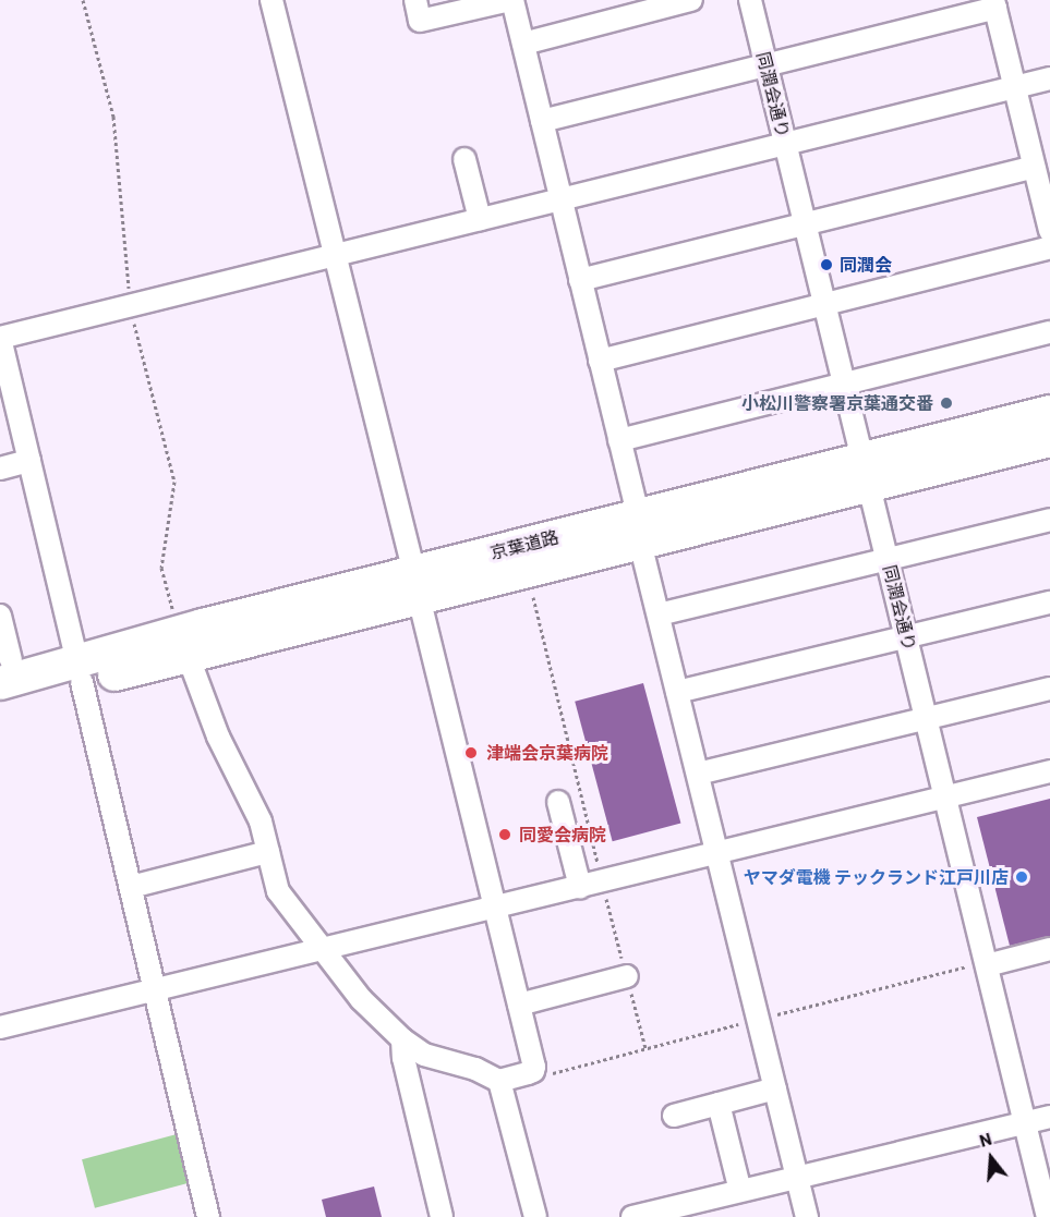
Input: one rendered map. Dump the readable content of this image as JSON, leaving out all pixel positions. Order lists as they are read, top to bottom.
{
  "streets": {
    "highway": ["京葉道路"],
    "street": ["同潤会通り"]
  },
  "crossings": [
    ["同潤会通り", "京葉道路"]
  ],
  "places": [
    "同潤会",
    "小松川警察署京葉通交番",
    "津端会京葉病院",
    "同愛会病院",
    "ヤマダ電機 テックランド江戸川店"
  ],
  "north": "top"
}
